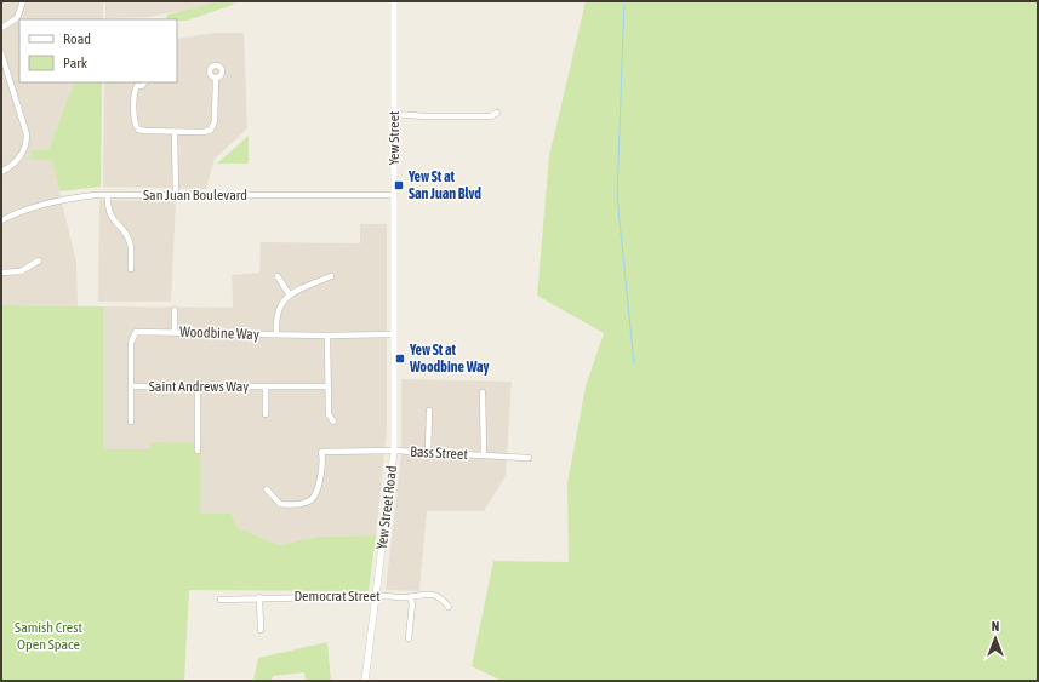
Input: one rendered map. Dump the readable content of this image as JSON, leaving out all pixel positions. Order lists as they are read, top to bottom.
{
  "streets": {
    "street": [
      "Yew Street",
      "San Juan Boulevard",
      "Woodbine Way",
      "Saint Andrews Way",
      "Bass Street",
      "Yew Street Road",
      "Democrat Street"
    ]
  },
  "crossings": [
    ["Yew Street", "San Juan Boulevard"],
    ["Yew Street", "Woodbine Way"],
    ["Yew Street", "Yew Street Road"],
    ["Woodbine Way", "Saint Andrews Way"],
    ["Woodbine Way", "Yew Street Road"],
    ["Bass Street", "Yew Street Road"],
    ["Yew Street Road", "Democrat Street"]
  ],
  "parks": ["Samish Crest Open Space"],
  "places": {
    "transit": ["Yew St at San Juan Blvd", "Yew St at Woodbine Way"]
  },
  "legend": ["Road", "Park"],
  "north": "top"
}
